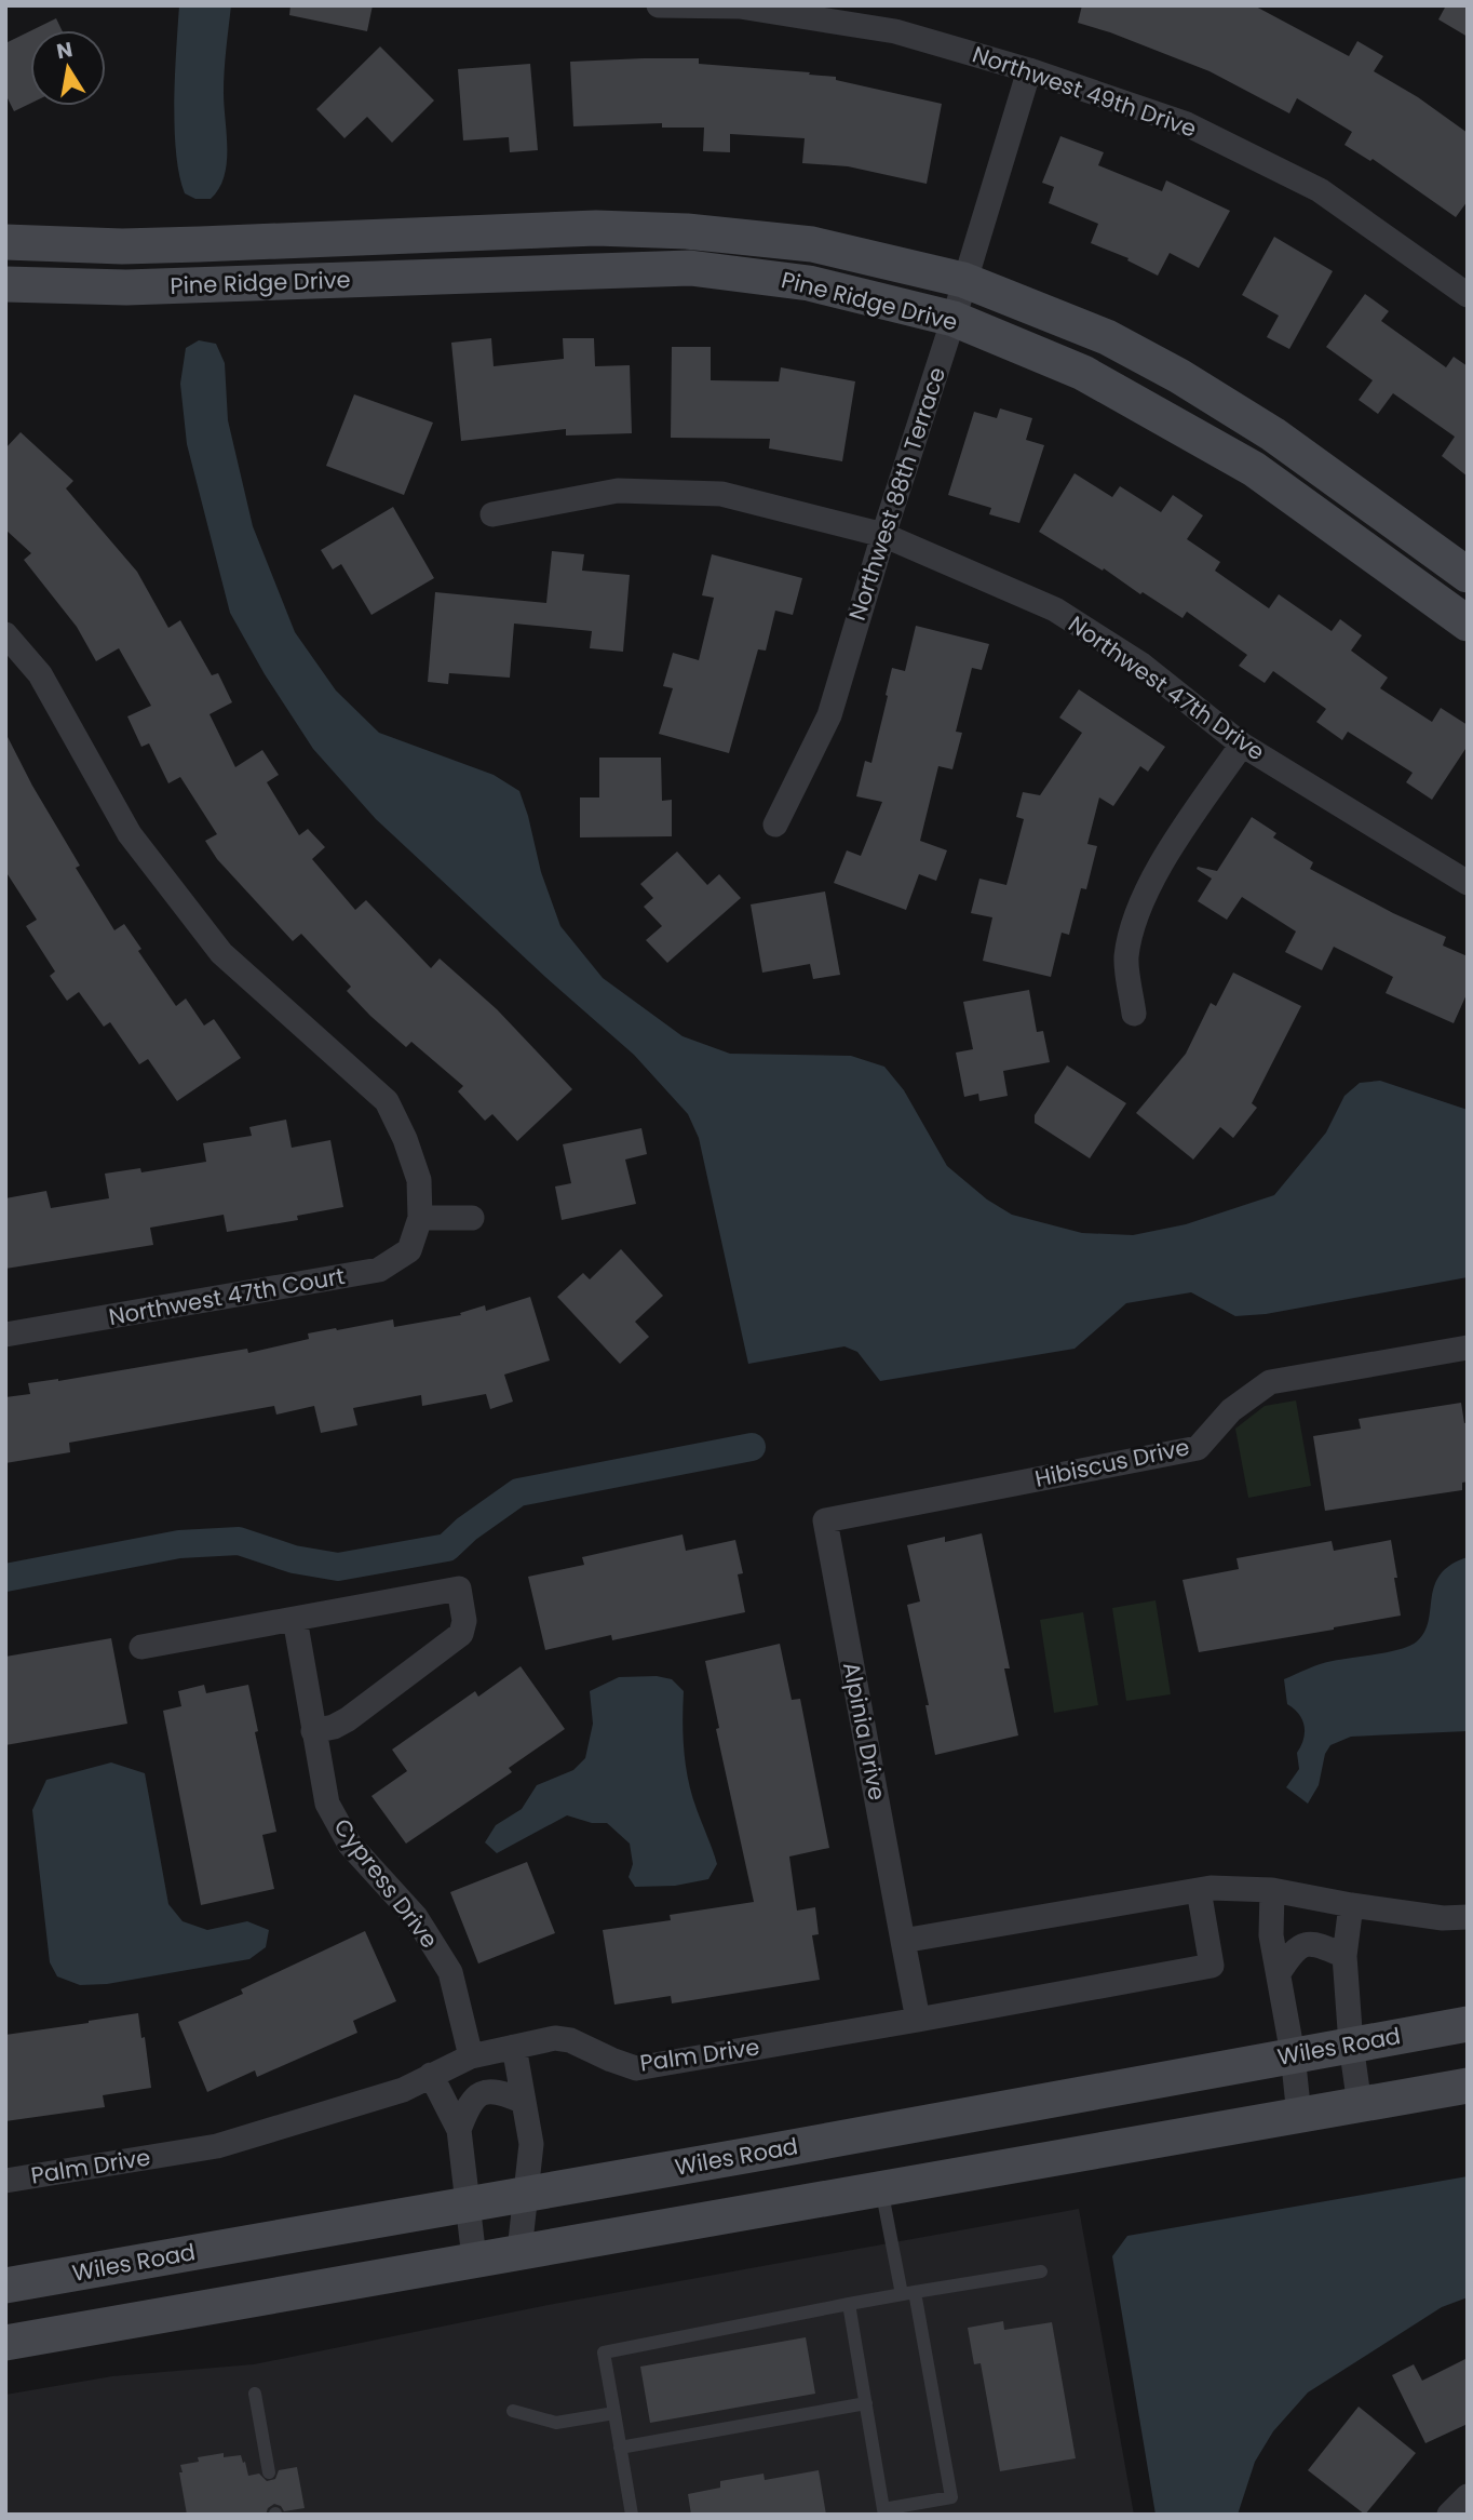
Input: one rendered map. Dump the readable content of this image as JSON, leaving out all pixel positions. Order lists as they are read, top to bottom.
{
  "streets": {
    "street": [
      "Northwest 49th Drive",
      "Pine Ridge Drive",
      "Northwest 88th Terrace",
      "Northwest 47th Drive",
      "Northwest 47th Court",
      "Hibiscus Drive",
      "Alpinia Drive",
      "Cypress Drive",
      "Wiles Road",
      "Palm Drive"
    ]
  },
  "crossings": [
    ["Northwest 49th Drive", "Northwest 88th Terrace"],
    ["Pine Ridge Drive", "Northwest 88th Terrace"],
    ["Northwest 88th Terrace", "Northwest 47th Drive"],
    ["Hibiscus Drive", "Alpinia Drive"],
    ["Cypress Drive", "Palm Drive"]
  ],
  "north": "top"
}
